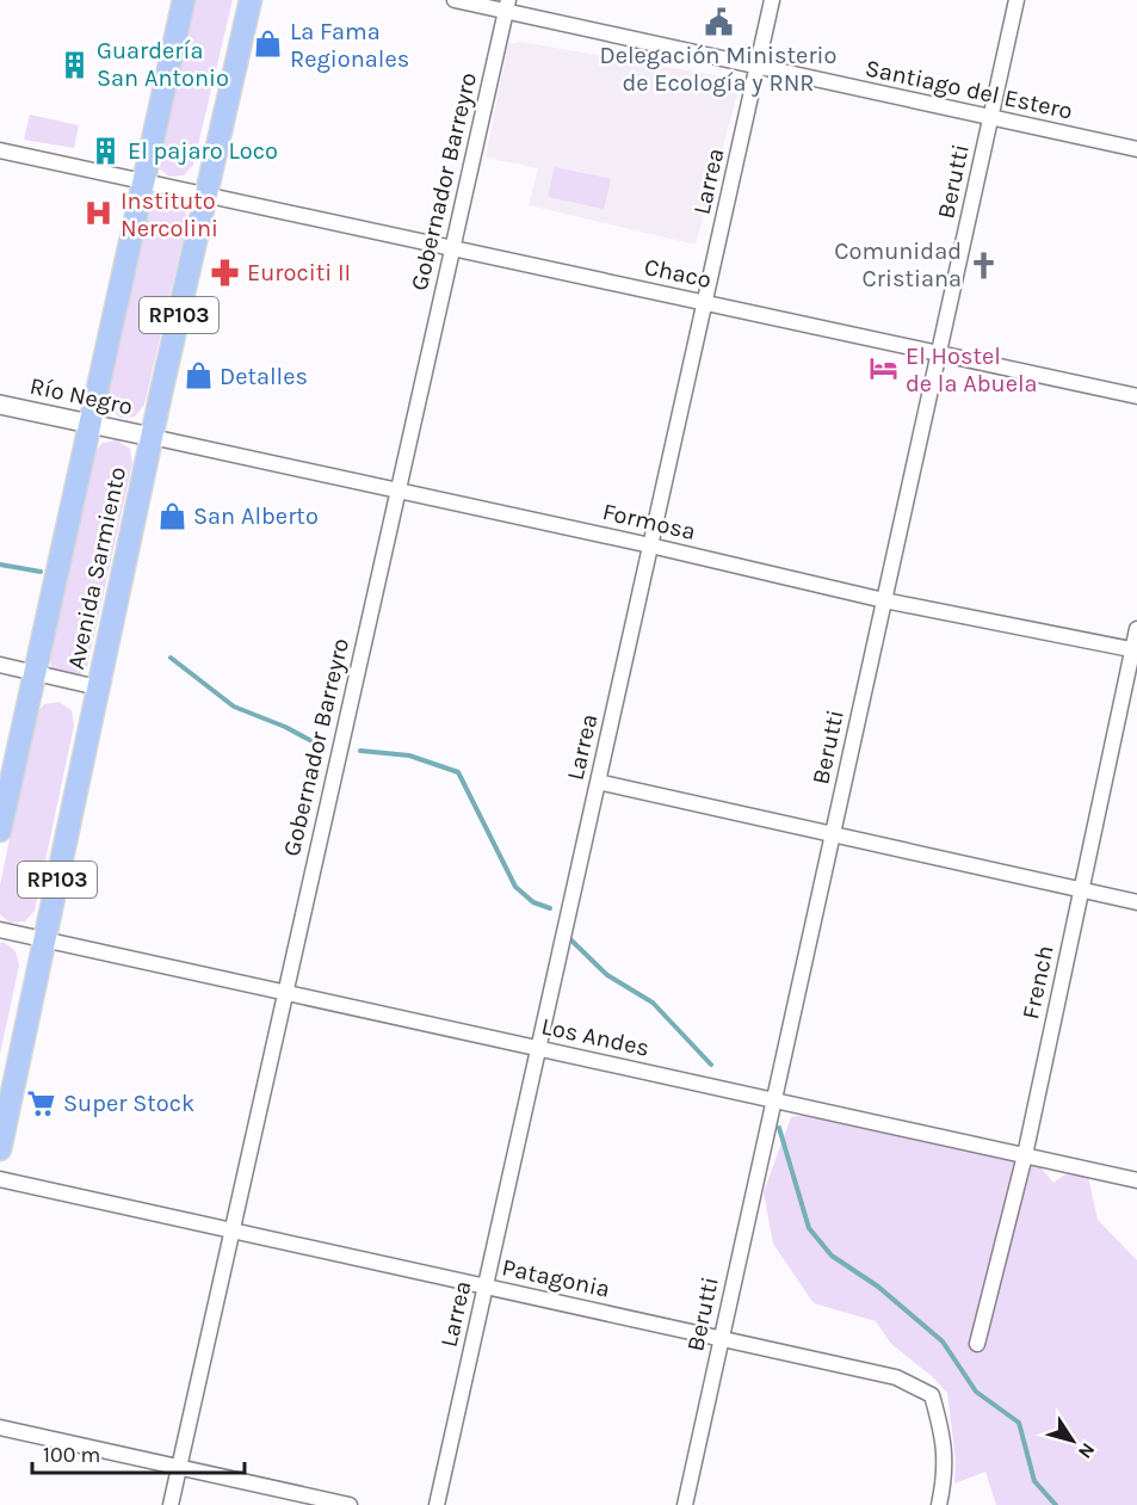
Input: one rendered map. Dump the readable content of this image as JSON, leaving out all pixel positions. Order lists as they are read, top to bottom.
{
  "streets": {
    "main road": ["RP103", "Avenida Sarmiento"],
    "street": [
      "Santiago del Estero",
      "Gobernador Barreyro",
      "Larrea",
      "Berutti",
      "Chaco",
      "Río Negro",
      "Formosa",
      "French",
      "Los Andes",
      "Patagonia"
    ]
  },
  "crossings": [
    ["Santiago del Estero", "Gobernador Barreyro"],
    ["Santiago del Estero", "Larrea"],
    ["Santiago del Estero", "Berutti"],
    ["Gobernador Barreyro", "Chaco"],
    ["Gobernador Barreyro", "Formosa"],
    ["Gobernador Barreyro", "Los Andes"],
    ["Gobernador Barreyro", "Patagonia"],
    ["Larrea", "Chaco"],
    ["Larrea", "Formosa"],
    ["Larrea", "Los Andes"],
    ["Larrea", "Patagonia"],
    ["Berutti", "Chaco"],
    ["Berutti", "Formosa"],
    ["Berutti", "Los Andes"],
    ["Berutti", "Patagonia"],
    ["Chaco", "Avenida Sarmiento"],
    ["Río Negro", "Formosa"],
    ["Río Negro", "Avenida Sarmiento"],
    ["Formosa", "Avenida Sarmiento"],
    ["Formosa", "French"],
    ["Avenida Sarmiento", "Los Andes"],
    ["French", "Los Andes"]
  ],
  "places": {
    "public building": ["Delegación Ministerio de Ecología y RNR"],
    "shop": ["La Fama Regionales", "Detalles", "San Alberto"],
    "building": ["Guardería San Antonio", "El pajaro Loco"],
    "hospital": ["Instituto Nercolini"],
    "church": ["Comunidad Cristiana"],
    "pharmacy": ["Eurociti II"],
    "hotel": ["El Hostel de la Abuela"],
    "supermarket": ["Super Stock"]
  },
  "scale_bar": "100 m",
  "north": "bottom right"
}
